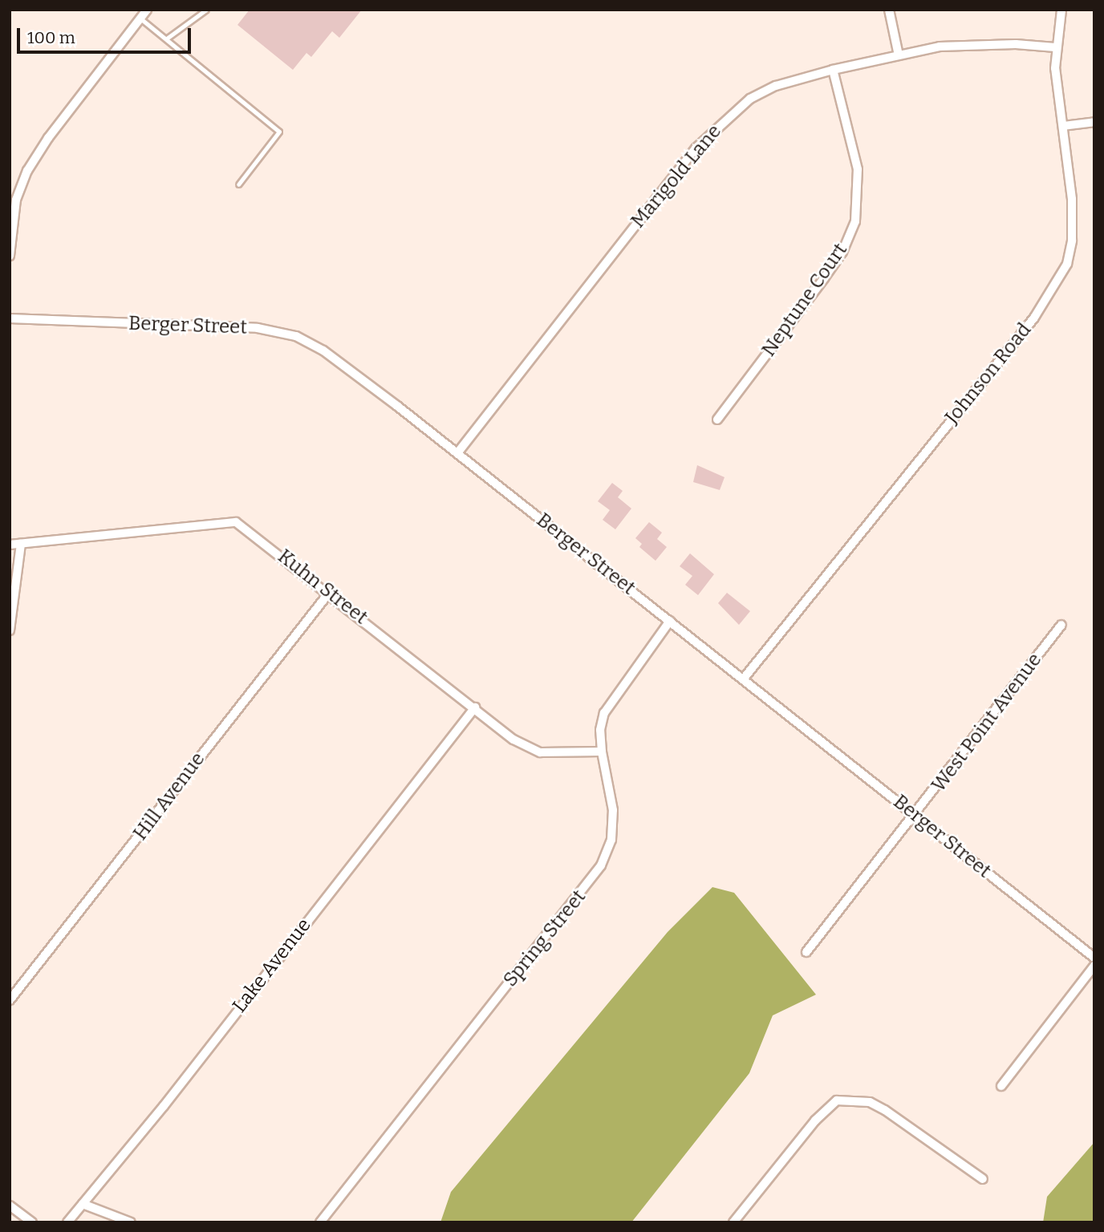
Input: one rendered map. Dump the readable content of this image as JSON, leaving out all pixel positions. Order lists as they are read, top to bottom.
{
  "streets": {
    "street": [
      "Marigold Lane",
      "Neptune Court",
      "Berger Street",
      "Johnson Road",
      "Kuhn Street",
      "West Point Avenue",
      "Hill Avenue",
      "Spring Street",
      "Lake Avenue"
    ]
  },
  "crossings": [
    ["Marigold Lane", "Neptune Court"],
    ["Marigold Lane", "Berger Street"],
    ["Marigold Lane", "Johnson Road"],
    ["Berger Street", "Johnson Road"],
    ["Berger Street", "West Point Avenue"],
    ["Berger Street", "Spring Street"],
    ["Kuhn Street", "Hill Avenue"],
    ["Kuhn Street", "Spring Street"],
    ["Kuhn Street", "Lake Avenue"]
  ],
  "scale_bar": "100 m"
}
